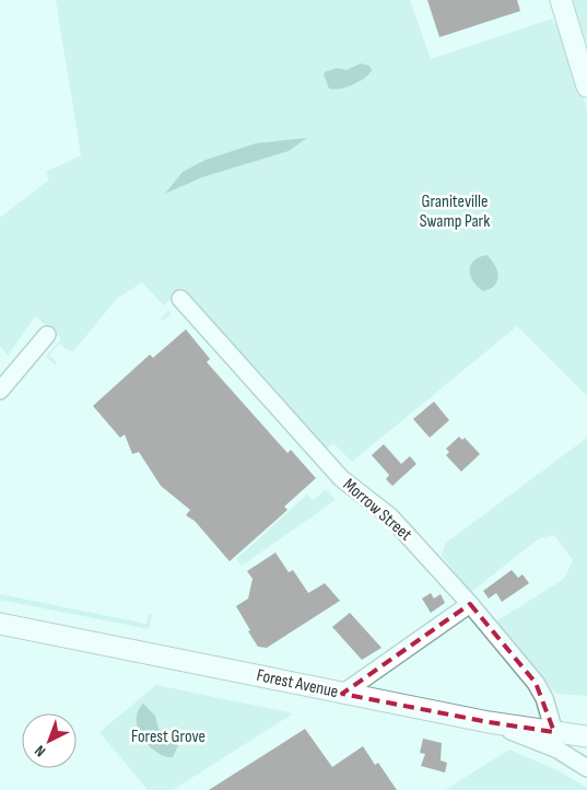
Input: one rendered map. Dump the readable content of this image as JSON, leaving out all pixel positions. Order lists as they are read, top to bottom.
{
  "streets": {
    "main road": ["Forest Avenue"],
    "street": ["Morrow Street"]
  },
  "parks": ["Graniteville Swamp Park", "Forest Grove"],
  "north": "bottom left"
}
